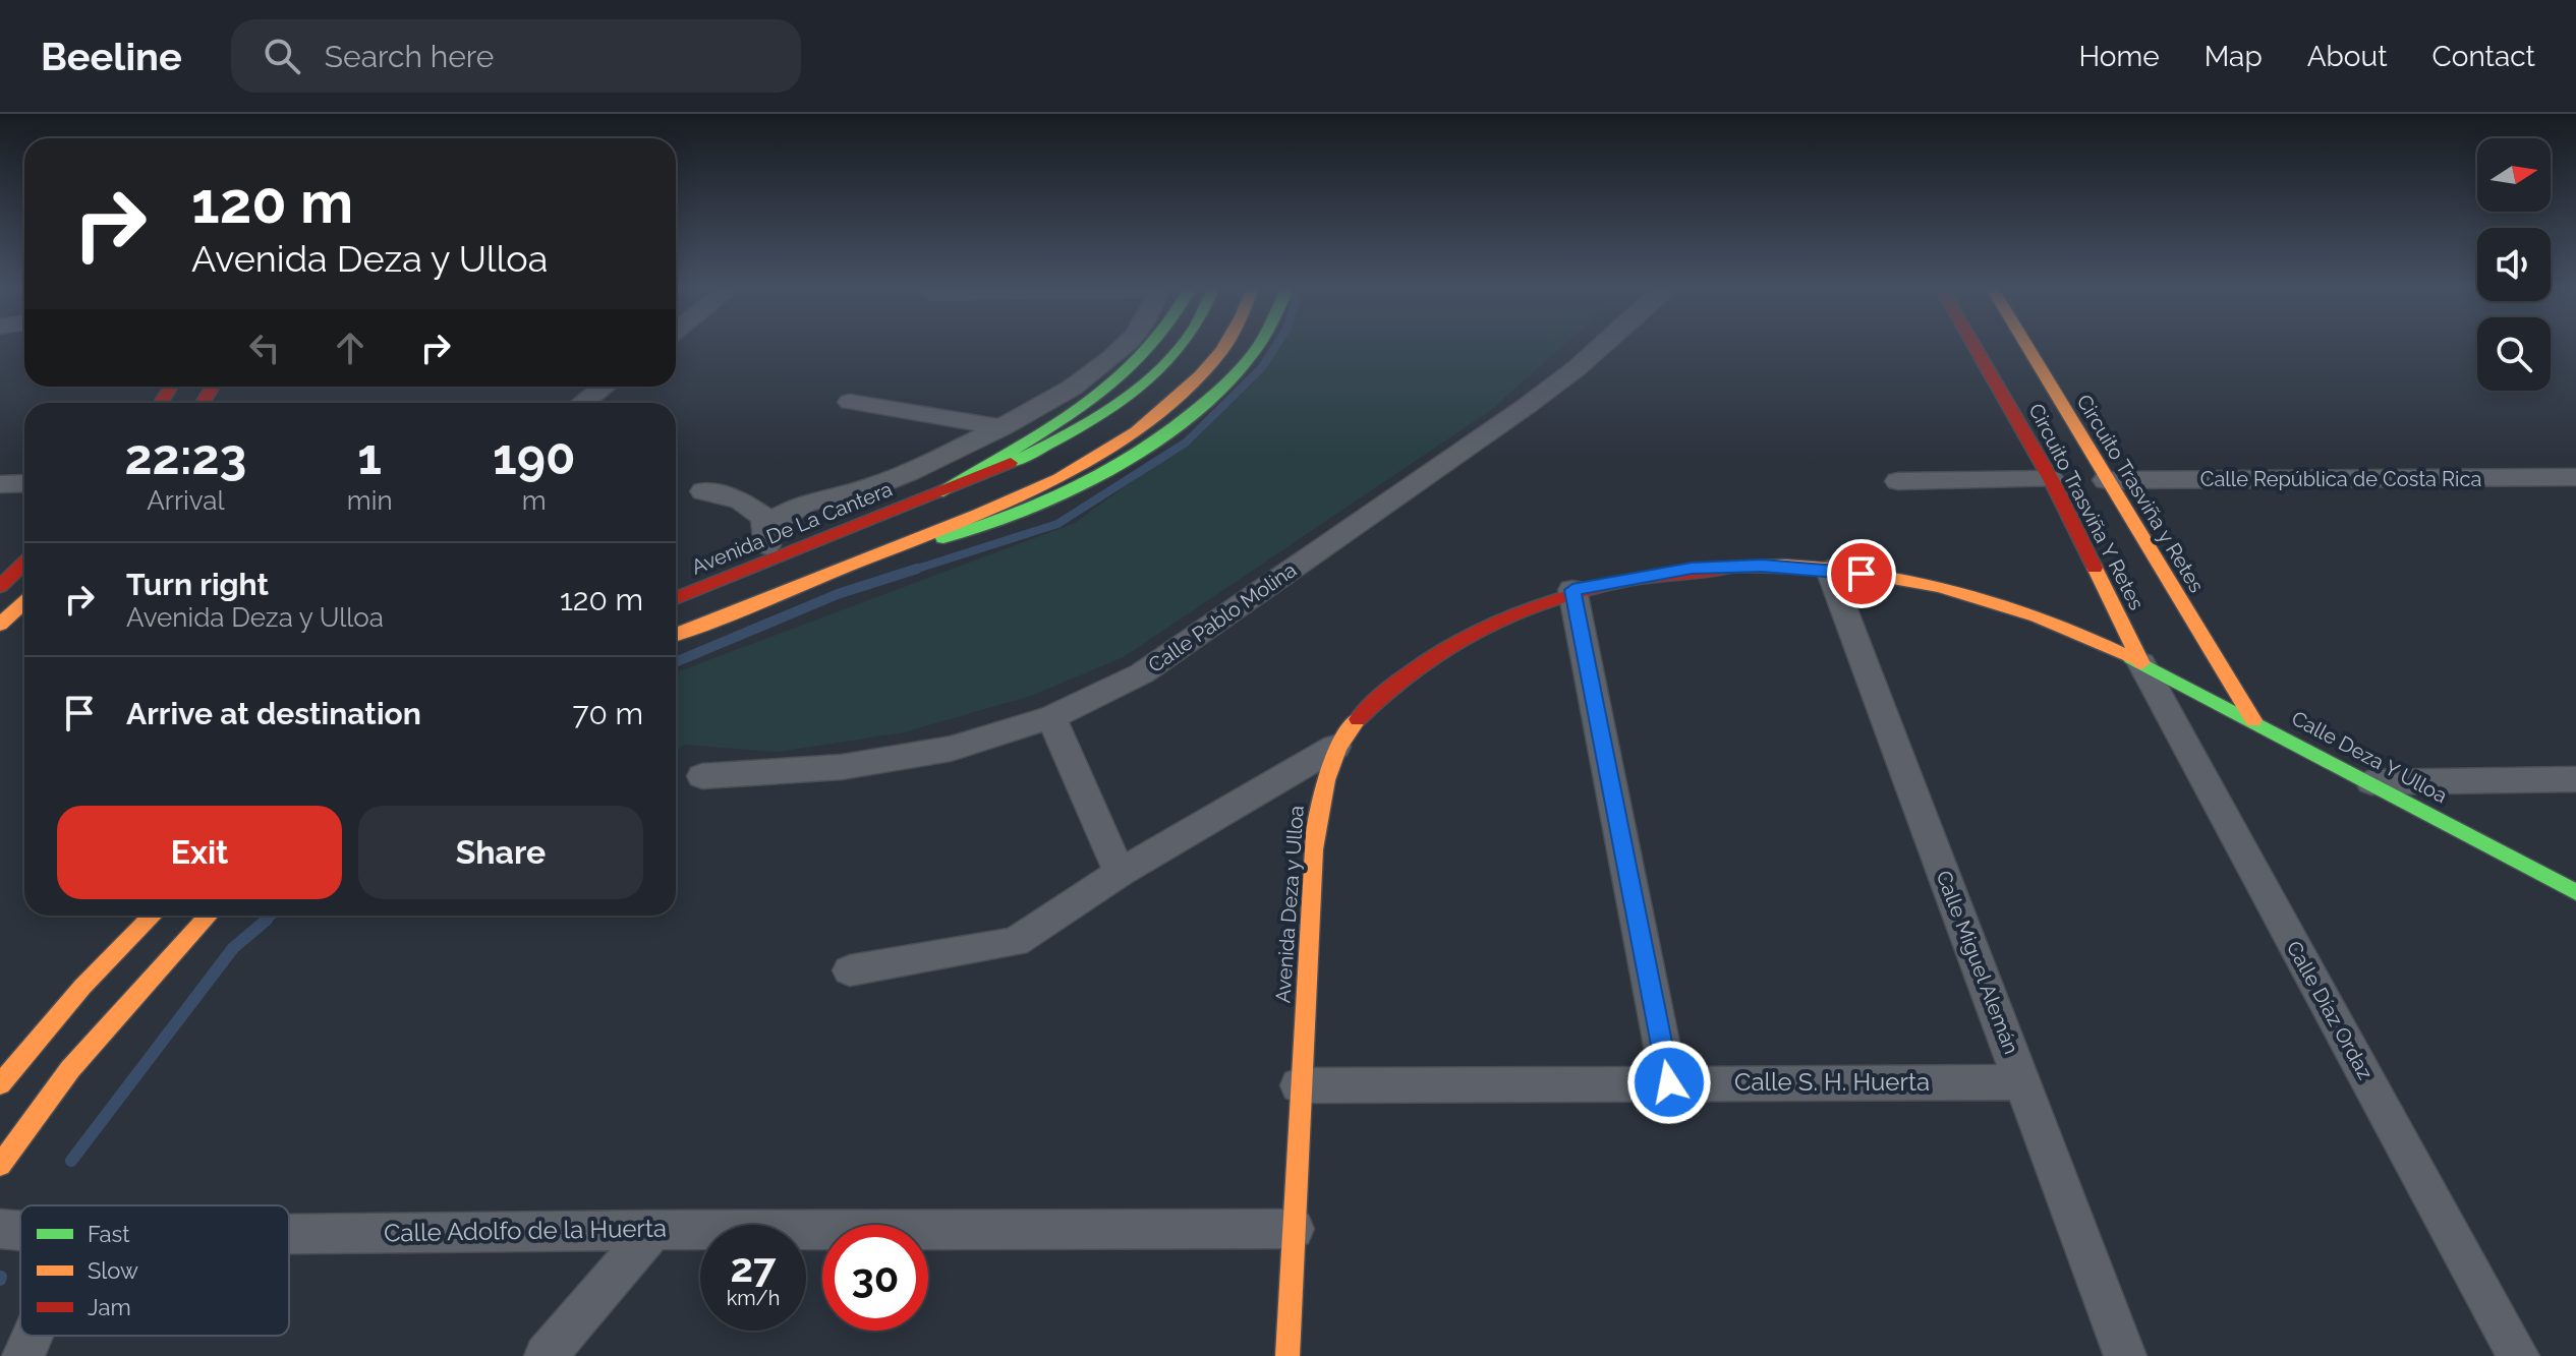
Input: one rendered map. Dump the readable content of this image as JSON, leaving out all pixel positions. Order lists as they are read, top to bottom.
{
  "streets": {
    "street": [
      "Calle República de Costa Rica",
      "Circuito Trasviña y Retes",
      "Circuito Trasviña Y Retes",
      "Avenida De La Cantera",
      "Calle Pablo Molina",
      "Calle Deza Y Ulloa",
      "Avenida Deza y Ulloa",
      "Calle Miguel Alemán",
      "Calle Díaz Ordaz",
      "Calle S. H. Huerta",
      "Calle Adolfo de la Huerta"
    ]
  },
  "crossings": [
    ["Calle República de Costa Rica", "Circuito Trasviña y Retes"],
    ["Circuito Trasviña y Retes", "Calle Deza Y Ulloa"],
    ["Circuito Trasviña Y Retes", "Calle Deza Y Ulloa"],
    ["Circuito Trasviña Y Retes", "Avenida Deza y Ulloa"],
    ["Circuito Trasviña Y Retes", "Calle Díaz Ordaz"],
    ["Calle Deza Y Ulloa", "Avenida Deza y Ulloa"],
    ["Calle Deza Y Ulloa", "Calle Díaz Ordaz"],
    ["Avenida Deza y Ulloa", "Calle Miguel Alemán"],
    ["Avenida Deza y Ulloa", "Calle Díaz Ordaz"],
    ["Avenida Deza y Ulloa", "Calle S. H. Huerta"],
    ["Avenida Deza y Ulloa", "Calle Adolfo de la Huerta"],
    ["Calle Miguel Alemán", "Calle S. H. Huerta"]
  ],
  "legend": ["Fast", "Slow", "Jam"],
  "north": "right",
  "page": {
    "header": "Beeline",
    "search": "Search here",
    "nav": [
      "Home",
      "Map",
      "About",
      "Contact"
    ],
    "turn": ["120 m", "Avenida Deza y Ulloa"],
    "eta": [
      "22:23",
      "Arrival",
      "1",
      "min",
      "190",
      "m"
    ],
    "list": [
      {
        "name": "Turn right",
        "note": "Avenida Deza y Ulloa",
        "value": "120 m"
      },
      {
        "name": "Arrive at destination",
        "value": "70 m"
      }
    ],
    "buttons": ["Exit", "Share"],
    "speed": "27 km/h",
    "limit": "30"
  }
}
